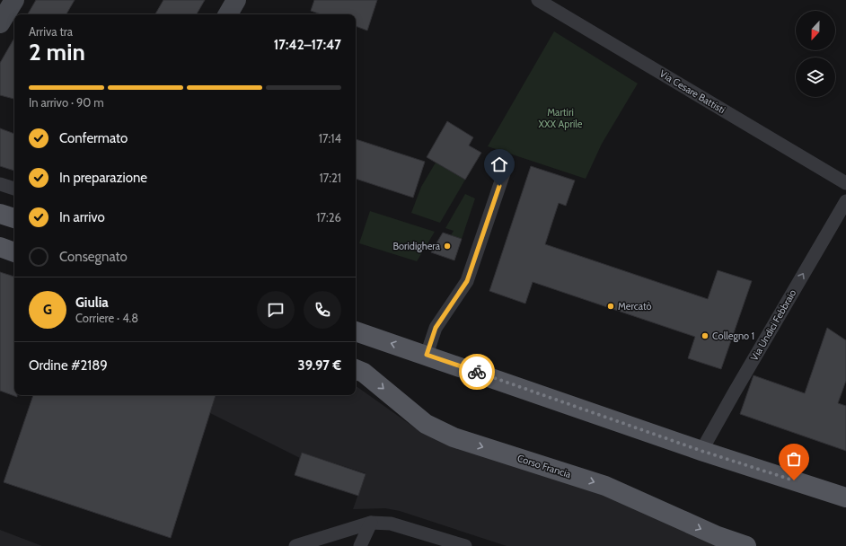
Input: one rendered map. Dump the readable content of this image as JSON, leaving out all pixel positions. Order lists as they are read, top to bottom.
{
  "streets": {
    "main road": ["Corso Francia"],
    "street": ["Via Cesare Battisti", "Via Undici Febbraio"]
  },
  "one_way": ["Via Undici Febbraio"],
  "parks": ["Martiri XXX Aprile"],
  "places": ["Boridighera", "Mercatò", "Collegno 1"],
  "north": "bottom",
  "page": {
    "heading": ["2 min", "Arriva tra", "17:42–17:47"],
    "panel": [
      "Giulia",
      "Corriere · 4.8",
      "Ordine #2189",
      "39.97 €"
    ],
    "bar": "In arrivo · 90 m",
    "list": [
      ["Confermato", "17:14"],
      ["In preparazione", "17:21"],
      ["In arrivo", "17:26"],
      "Consegnato"
    ],
    "round": "G"
  }
}
